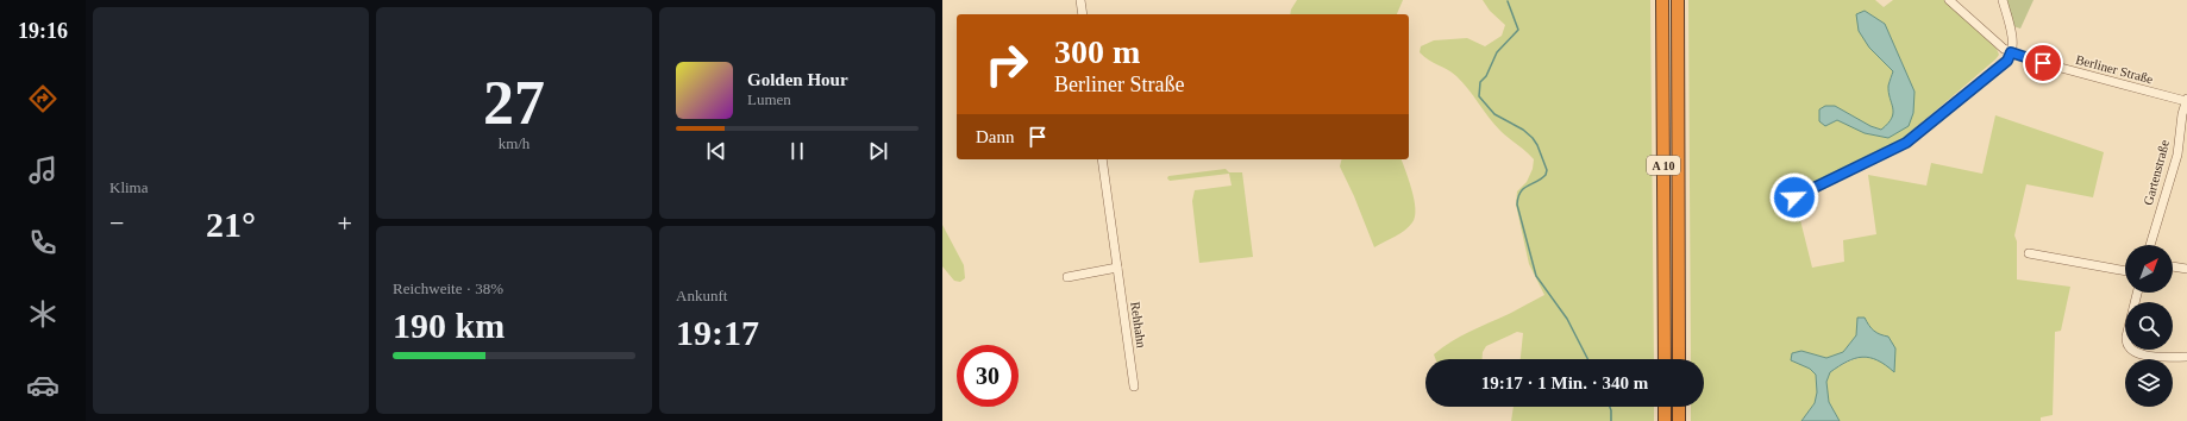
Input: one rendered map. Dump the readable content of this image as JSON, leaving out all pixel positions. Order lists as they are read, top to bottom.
{
  "streets": {
    "highway": ["A 10"],
    "street": ["Berliner Straße", "Gartenstraße", "Rehhahn"]
  },
  "crossings": [
    ["Berliner Straße", "Gartenstraße"]
  ],
  "north": "top right",
  "page": {
    "tabs": "19:16",
    "tile": [
      "Klima",
      ["27", "km/h"],
      ["Reichweite · 38%", "190 km"],
      ["Ankunft", "19:17"]
    ],
    "turn": ["300 m", "Berliner Straße"],
    "song": ["Golden Hour", "Lumen"],
    "then": "Dann",
    "heat": ["−", "21°", "+"],
    "limit": "30",
    "trip": "19:17 · 1 Min. · 340 m"
  }
}
